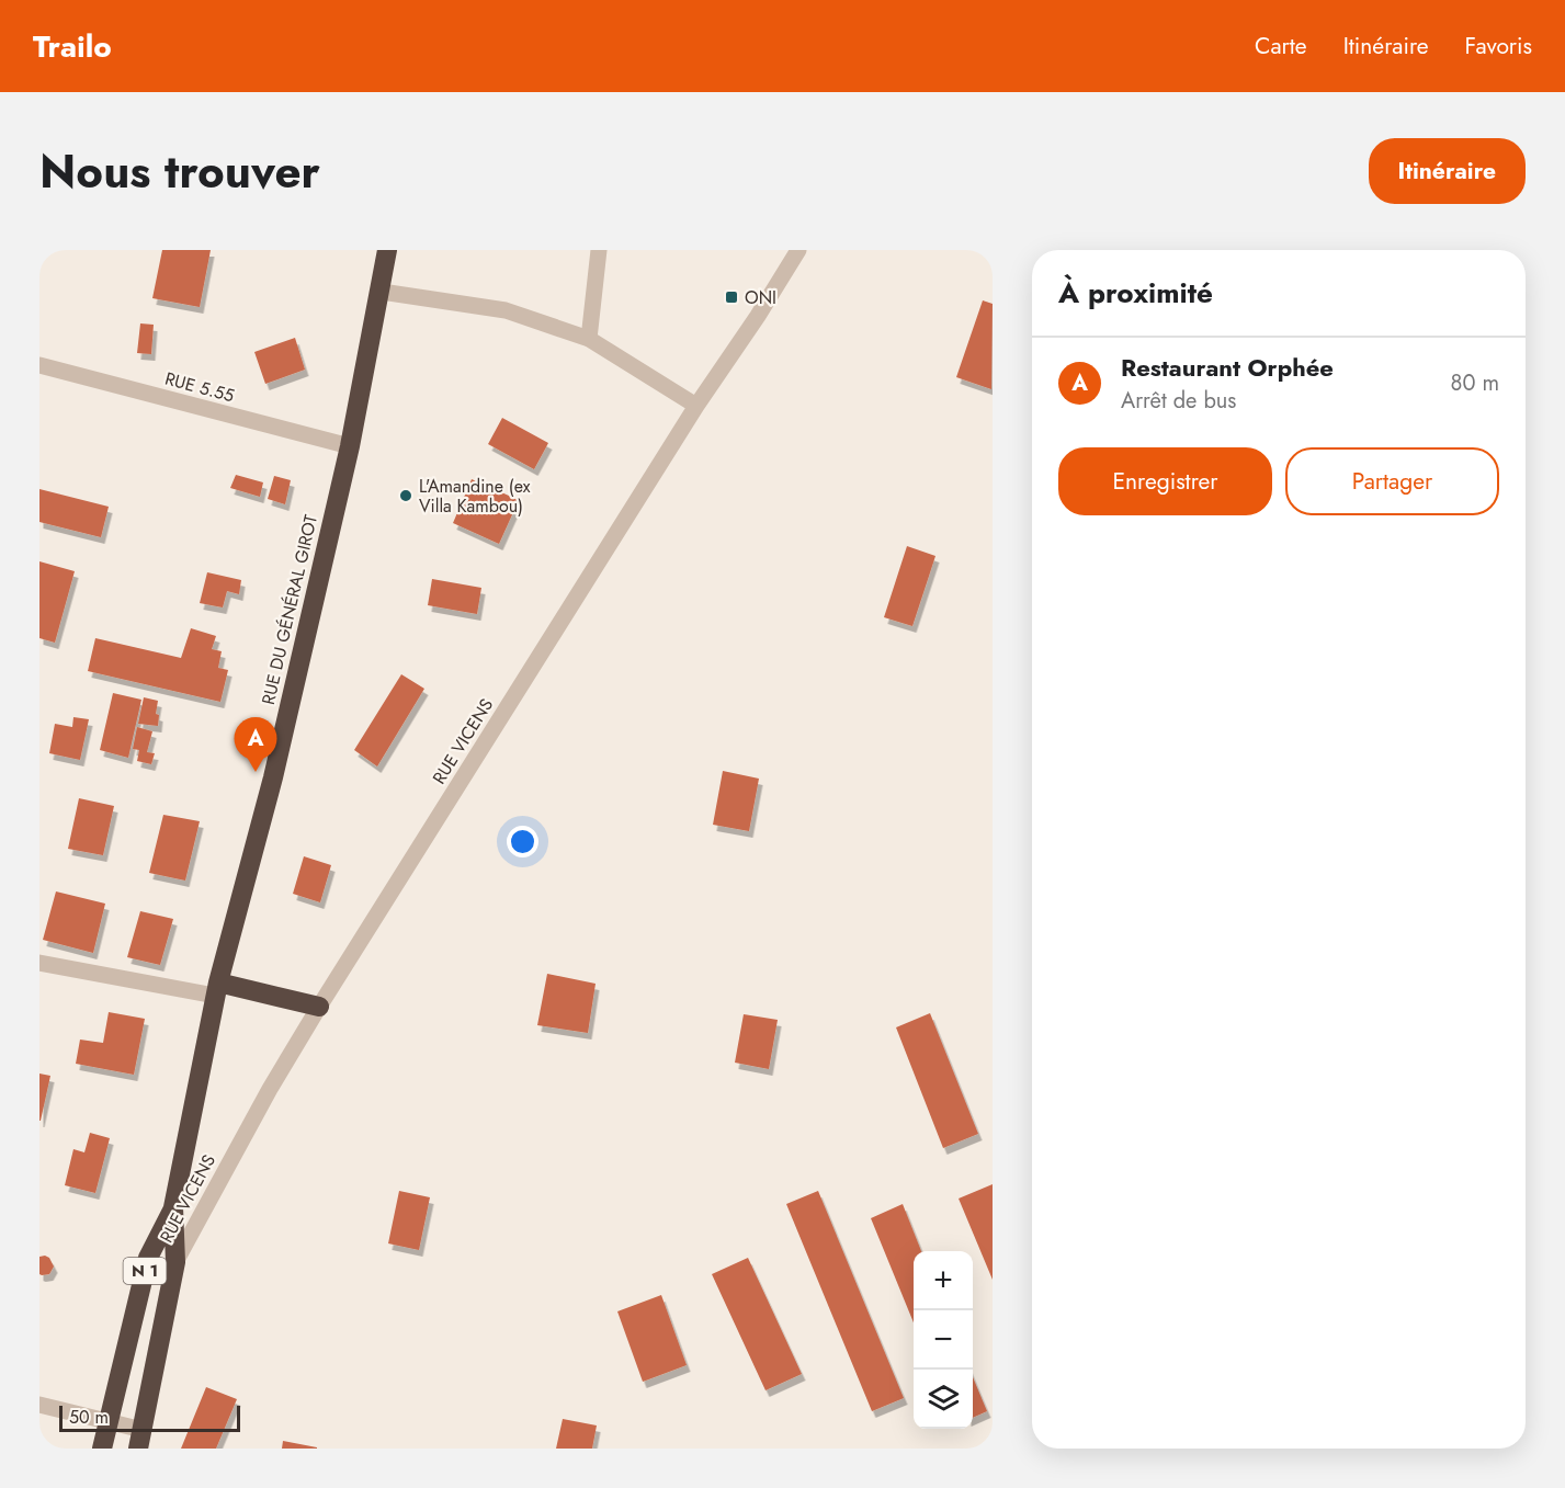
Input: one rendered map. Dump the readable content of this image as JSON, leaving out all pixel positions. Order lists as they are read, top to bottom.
{
  "streets": {
    "highway": ["RUE DU GÉNÉRAL GIROT", "N 1"],
    "street": ["RUE 5.55", "RUE VICENS"]
  },
  "crossings": [
    ["RUE 5.55", "RUE DU GÉNÉRAL GIROT"],
    ["RUE DU GÉNÉRAL GIROT", "N 1"],
    ["RUE VICENS", "N 1"]
  ],
  "places": {
    "transit": ["ONI"],
    "other": ["L'Amandine (ex Villa Kambou)"]
  },
  "scale_bar": "50 m",
  "page": {
    "header": "Trailo",
    "nav": ["Carte", "Itinéraire", "Favoris"],
    "title": "Nous trouver",
    "buttons": [
      "Itinéraire",
      ["Enregistrer", "Partager"]
    ],
    "heading": "À proximité",
    "list": [
      {
        "mark": "A",
        "name": "Restaurant Orphée",
        "note": "Arrêt de bus",
        "value": "80 m"
      }
    ],
    "pins": "A",
    "map_buttons": ["+", "−"],
    "scale": "50 m"
  }
}
